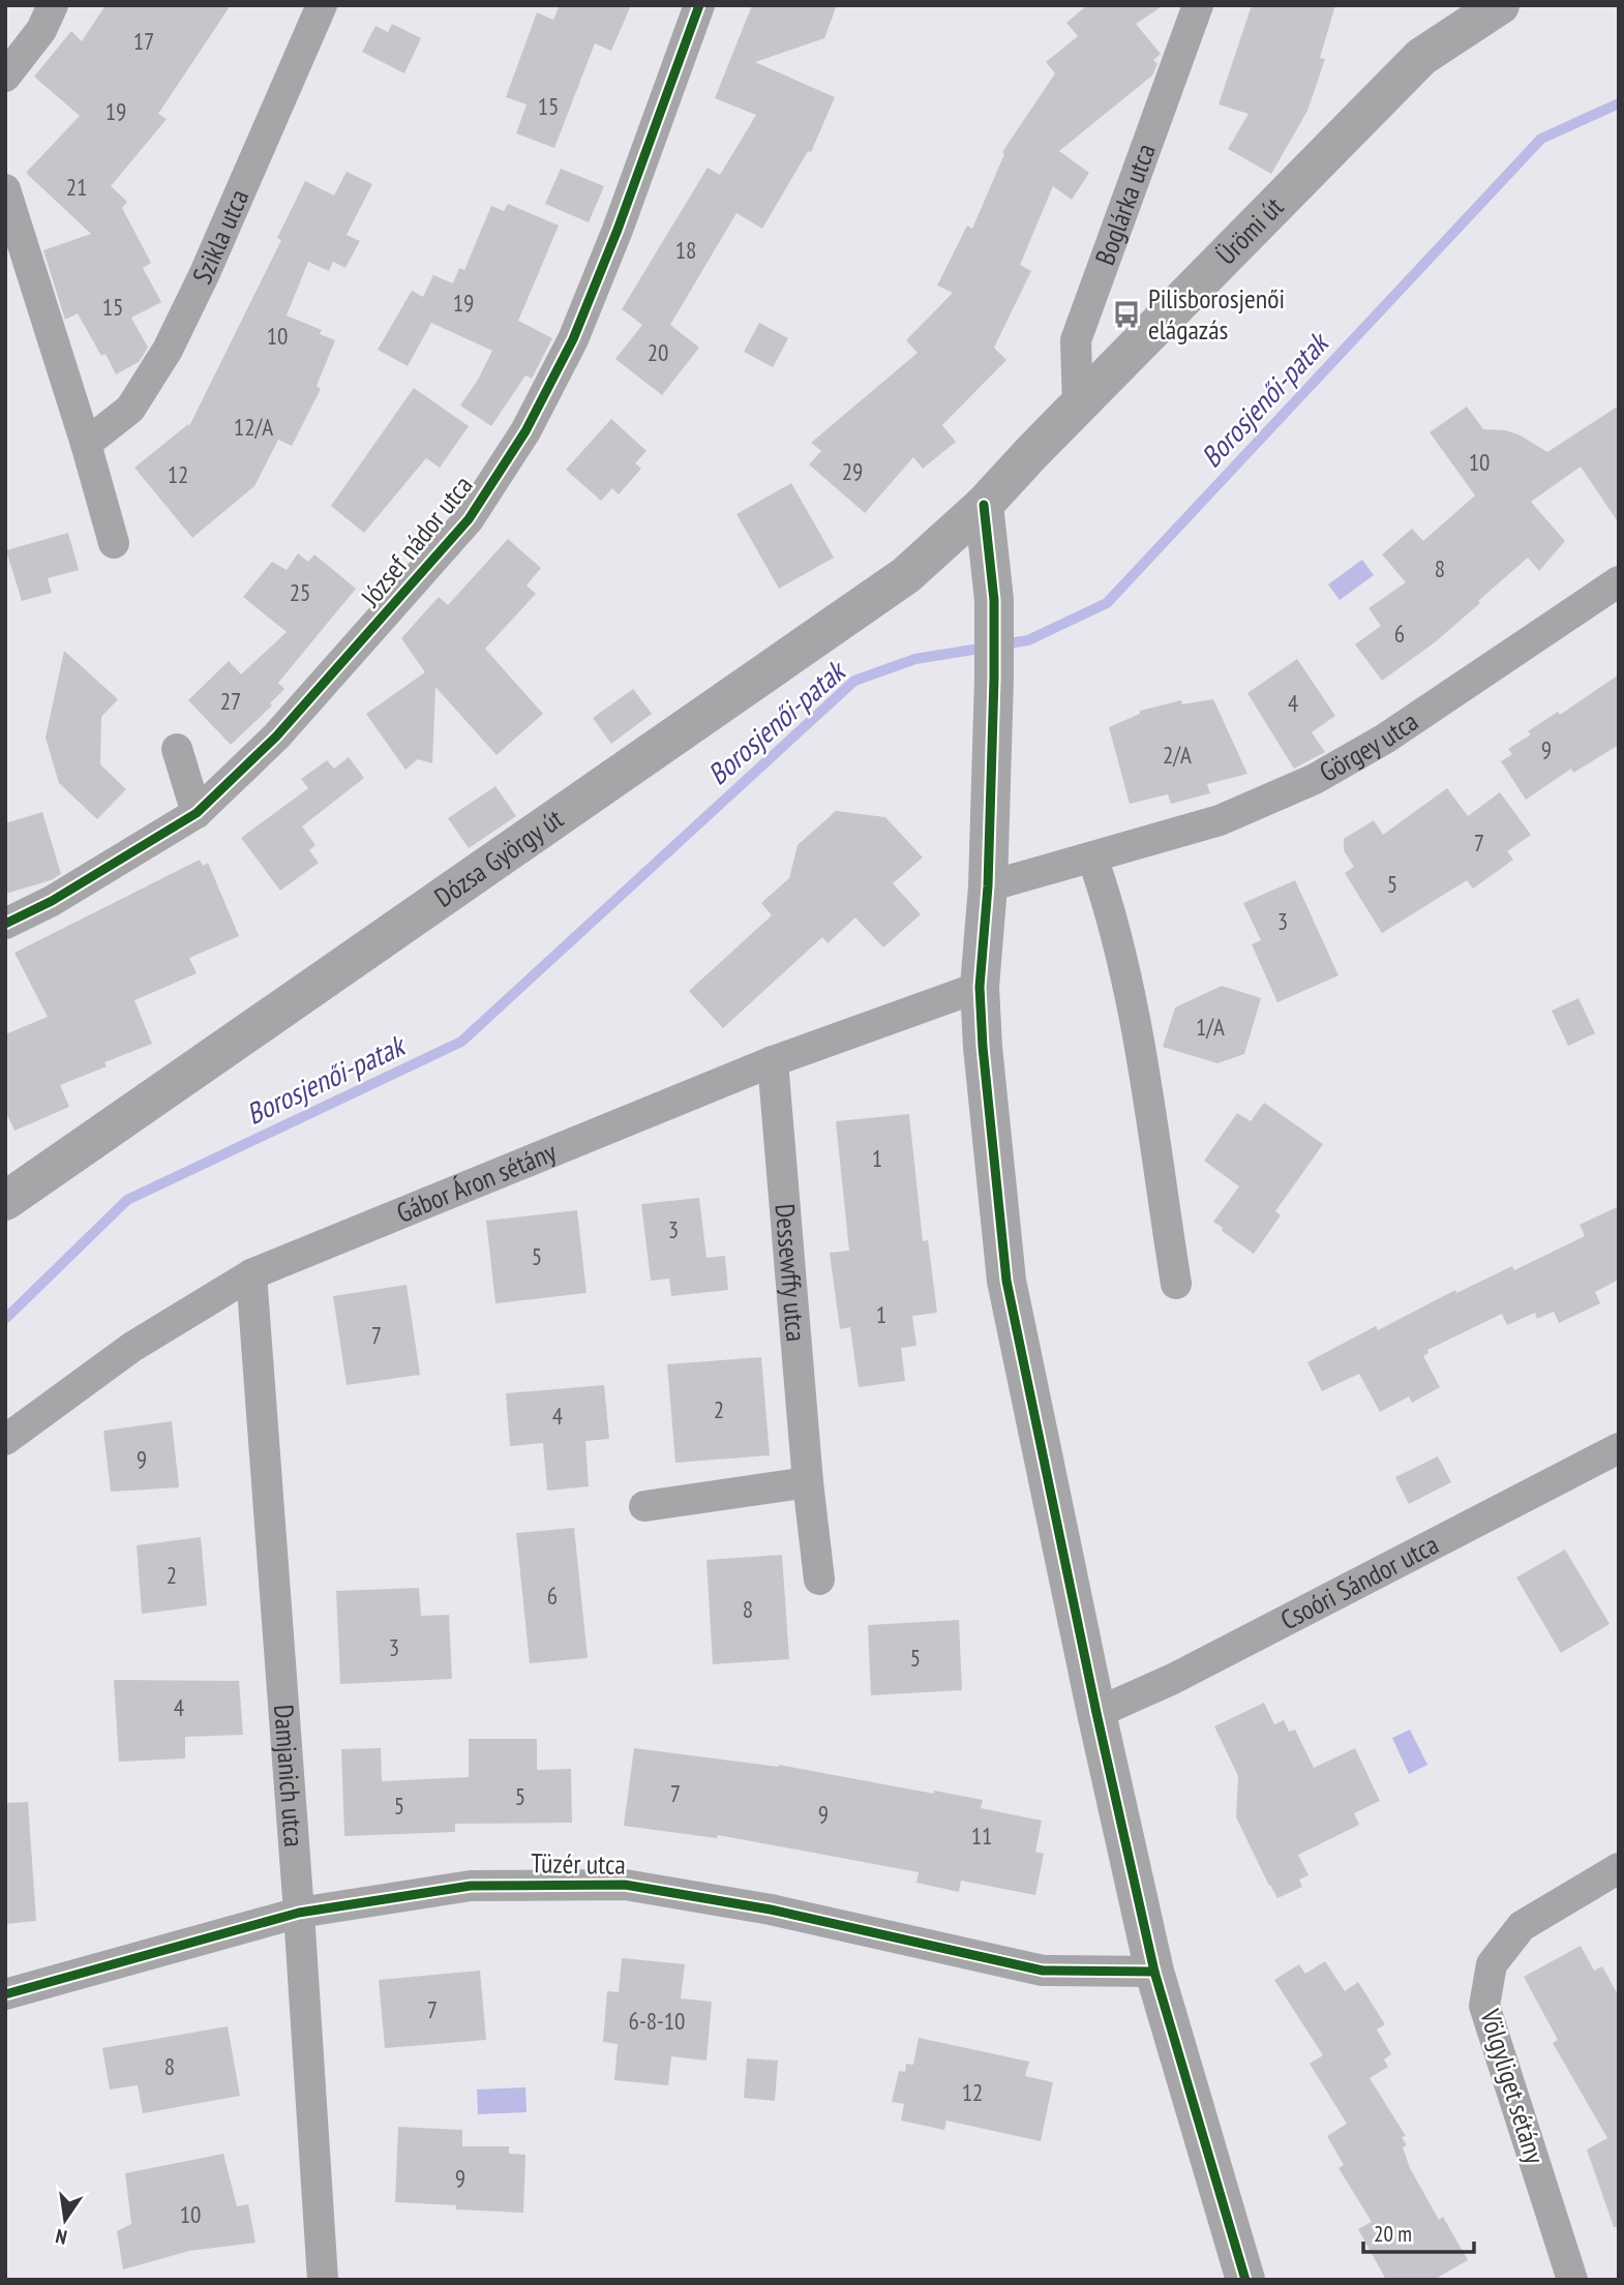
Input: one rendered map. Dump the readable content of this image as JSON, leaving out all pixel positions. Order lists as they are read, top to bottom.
{
  "streets": {
    "main road": ["Ürömi út", "Dózsa György út"],
    "street": [
      "Boglárka utca",
      "Szikla utca",
      "József nádor utca",
      "Görgey utca",
      "Gábor Áron sétány",
      "Dessewffy utca",
      "Csoóri Sándor utca",
      "Damjanich utca",
      "Tüzér utca",
      "Völgyliget sétány"
    ]
  },
  "crossings": [
    ["Boglárka utca", "Ürömi út"],
    ["Ürömi út", "Dózsa György út"],
    ["Gábor Áron sétány", "Dessewffy utca"],
    ["Gábor Áron sétány", "Damjanich utca"],
    ["Damjanich utca", "Tüzér utca"]
  ],
  "water": ["Borosjenői-patak"],
  "places": {
    "bus stop": ["Pilisborosjenői elágazás"]
  },
  "house_numbers": [
    "17",
    "15",
    "19",
    "21",
    "18",
    "19",
    "15",
    "10",
    "20",
    "12/A",
    "10",
    "29",
    "12",
    "8",
    "25",
    "6",
    "27",
    "4",
    "9",
    "2/A",
    "7",
    "5",
    "3",
    "1/A",
    "1",
    "3",
    "5",
    "1",
    "7",
    "2",
    "4",
    "9",
    "2",
    "6",
    "8",
    "3",
    "5",
    "4",
    "7",
    "5",
    "5",
    "9",
    "11",
    "7",
    "6-8-10",
    "8",
    "12",
    "9",
    "10"
  ],
  "scale_bar": "20 m",
  "north": "bottom"
}
